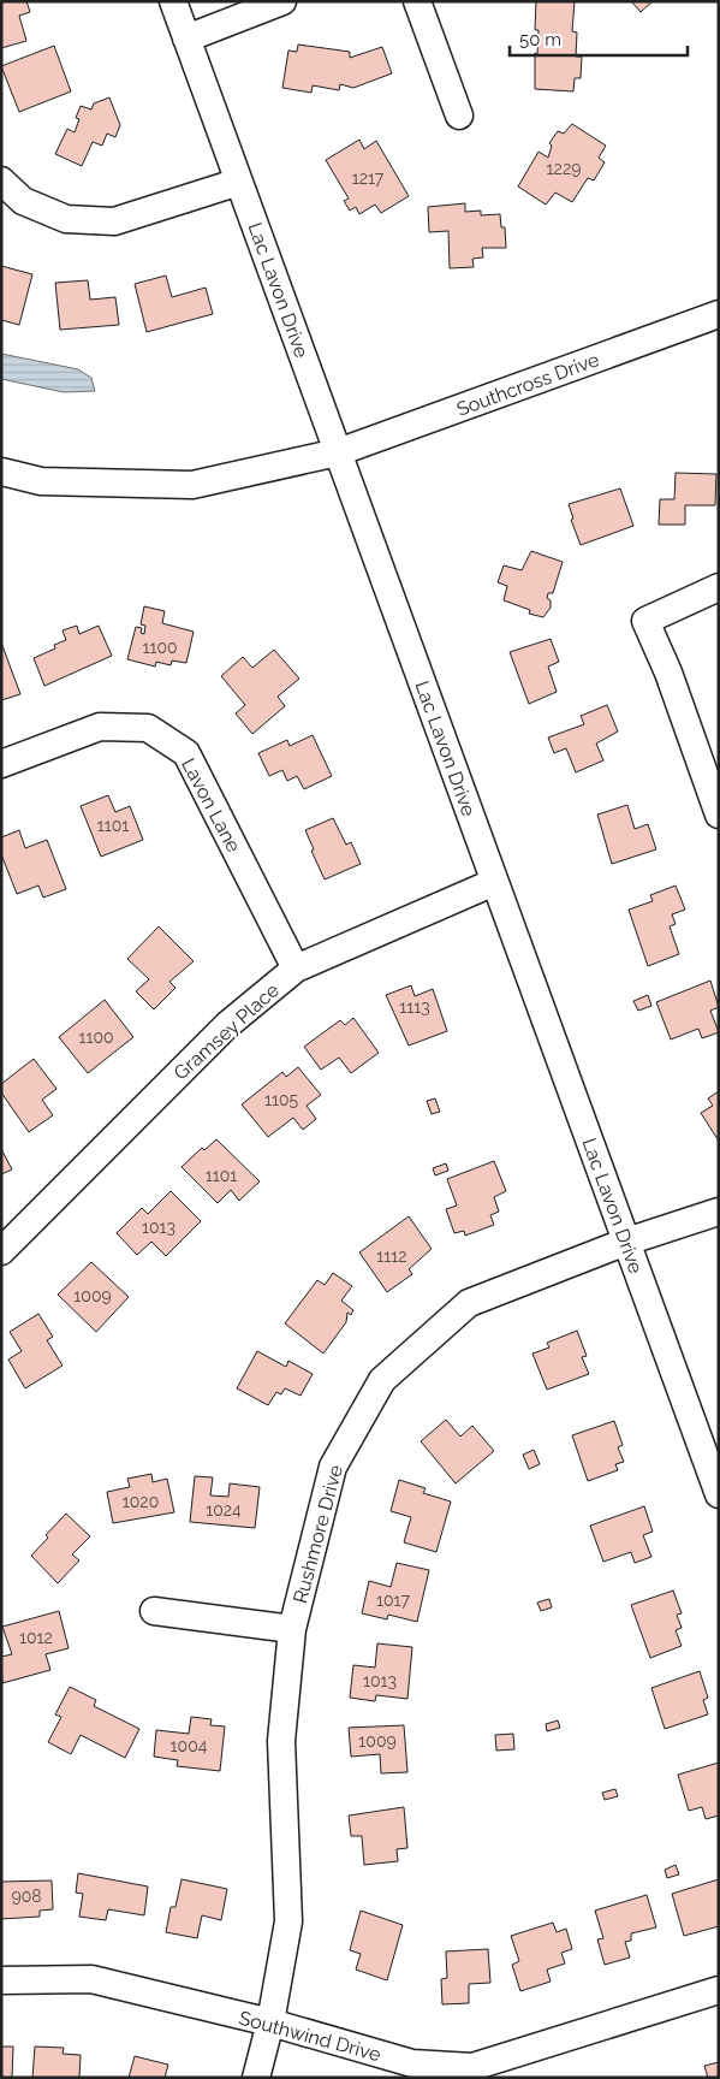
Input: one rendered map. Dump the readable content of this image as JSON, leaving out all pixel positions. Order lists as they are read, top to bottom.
{
  "streets": {
    "street": [
      "Lac Lavon Drive",
      "Southcross Drive",
      "Lavon Lane",
      "Gramsey Place",
      "Rushmore Drive",
      "Southwind Drive"
    ]
  },
  "crossings": [
    ["Lac Lavon Drive", "Southcross Drive"],
    ["Lac Lavon Drive", "Gramsey Place"],
    ["Lac Lavon Drive", "Rushmore Drive"],
    ["Lavon Lane", "Gramsey Place"],
    ["Rushmore Drive", "Southwind Drive"]
  ],
  "house_numbers": [
    "1229",
    "1217",
    "1100",
    "1101",
    "1113",
    "1100",
    "1105",
    "1101",
    "1013",
    "1112",
    "1009",
    "1020",
    "1024",
    "1017",
    "1012",
    "1013",
    "1009",
    "1004",
    "908"
  ],
  "scale_bar": "50 m"
}
